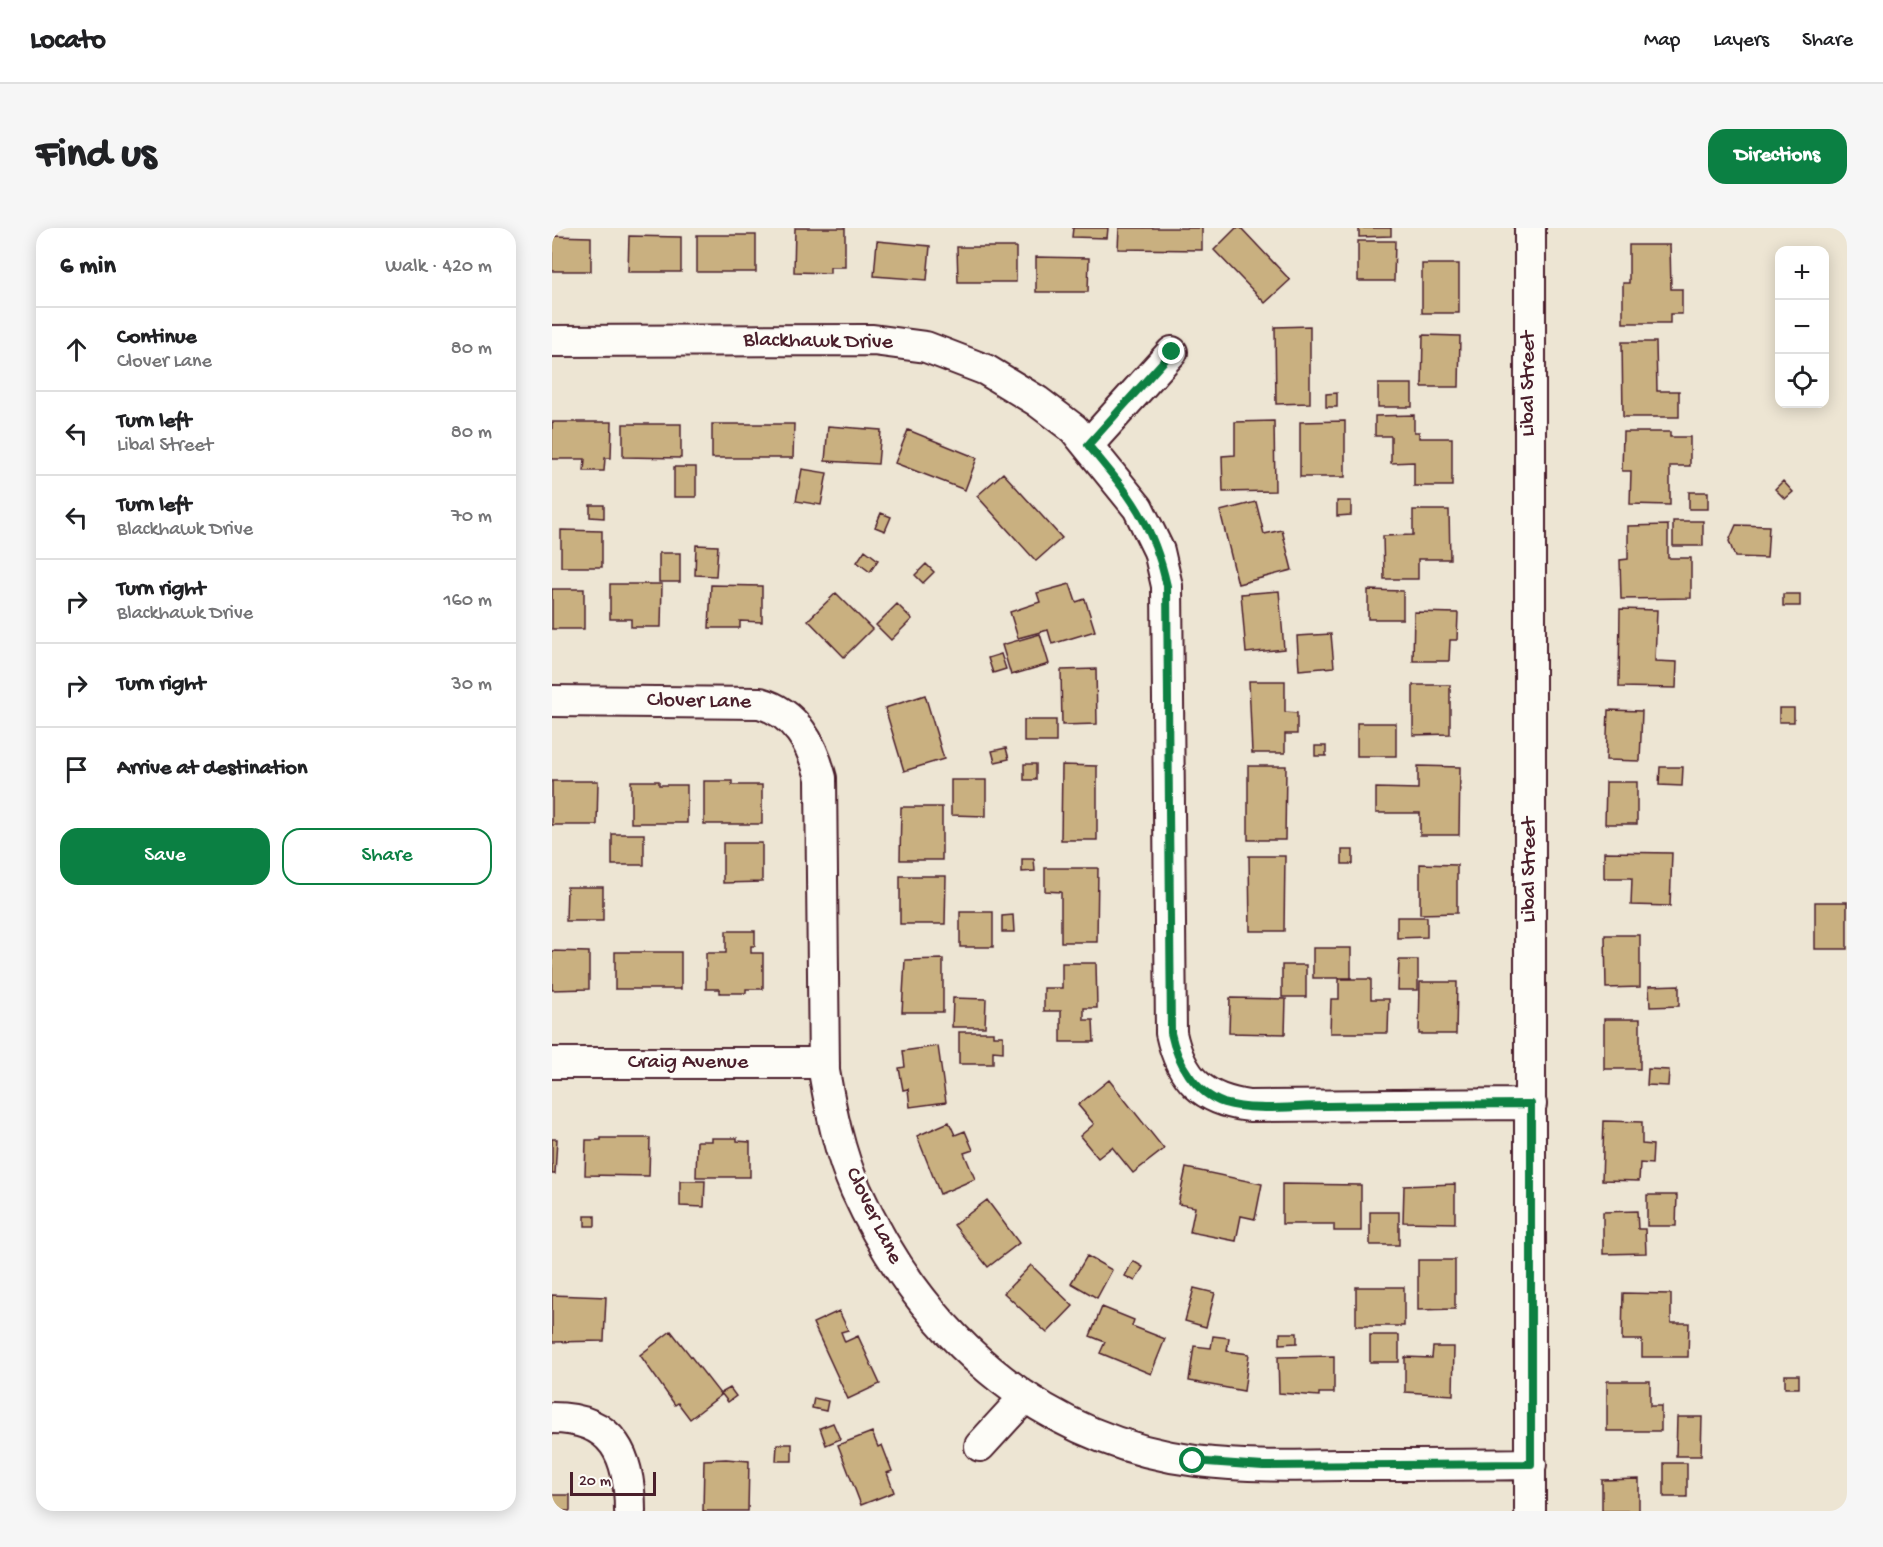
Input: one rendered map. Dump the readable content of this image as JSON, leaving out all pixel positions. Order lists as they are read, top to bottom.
{
  "streets": {
    "street": [
      "Blackhawk Drive",
      "Libal Street",
      "Clover Lane",
      "Craig Avenue"
    ]
  },
  "crossings": [
    ["Blackhawk Drive", "Libal Street"],
    ["Libal Street", "Clover Lane"],
    ["Clover Lane", "Craig Avenue"]
  ],
  "scale_bar": "20 m",
  "page": {
    "header": "Locato",
    "nav": ["Map", "Layers", "Share"],
    "buttons": [
      "Directions",
      ["Save", "Share"]
    ],
    "title": "Find us",
    "heading": ["6 min", "Walk · 420 m"],
    "map_buttons": ["+", "−"],
    "list": [
      ["Continue", "Clover Lane", "80 m"],
      ["Turn left", "Libal Street", "80 m"],
      ["Turn left", "Blackhawk Drive", "70 m"],
      ["Turn right", "Blackhawk Drive", "160 m"],
      ["Turn right", "30 m"],
      "Arrive at destination"
    ],
    "scale": "20 m"
  }
}
